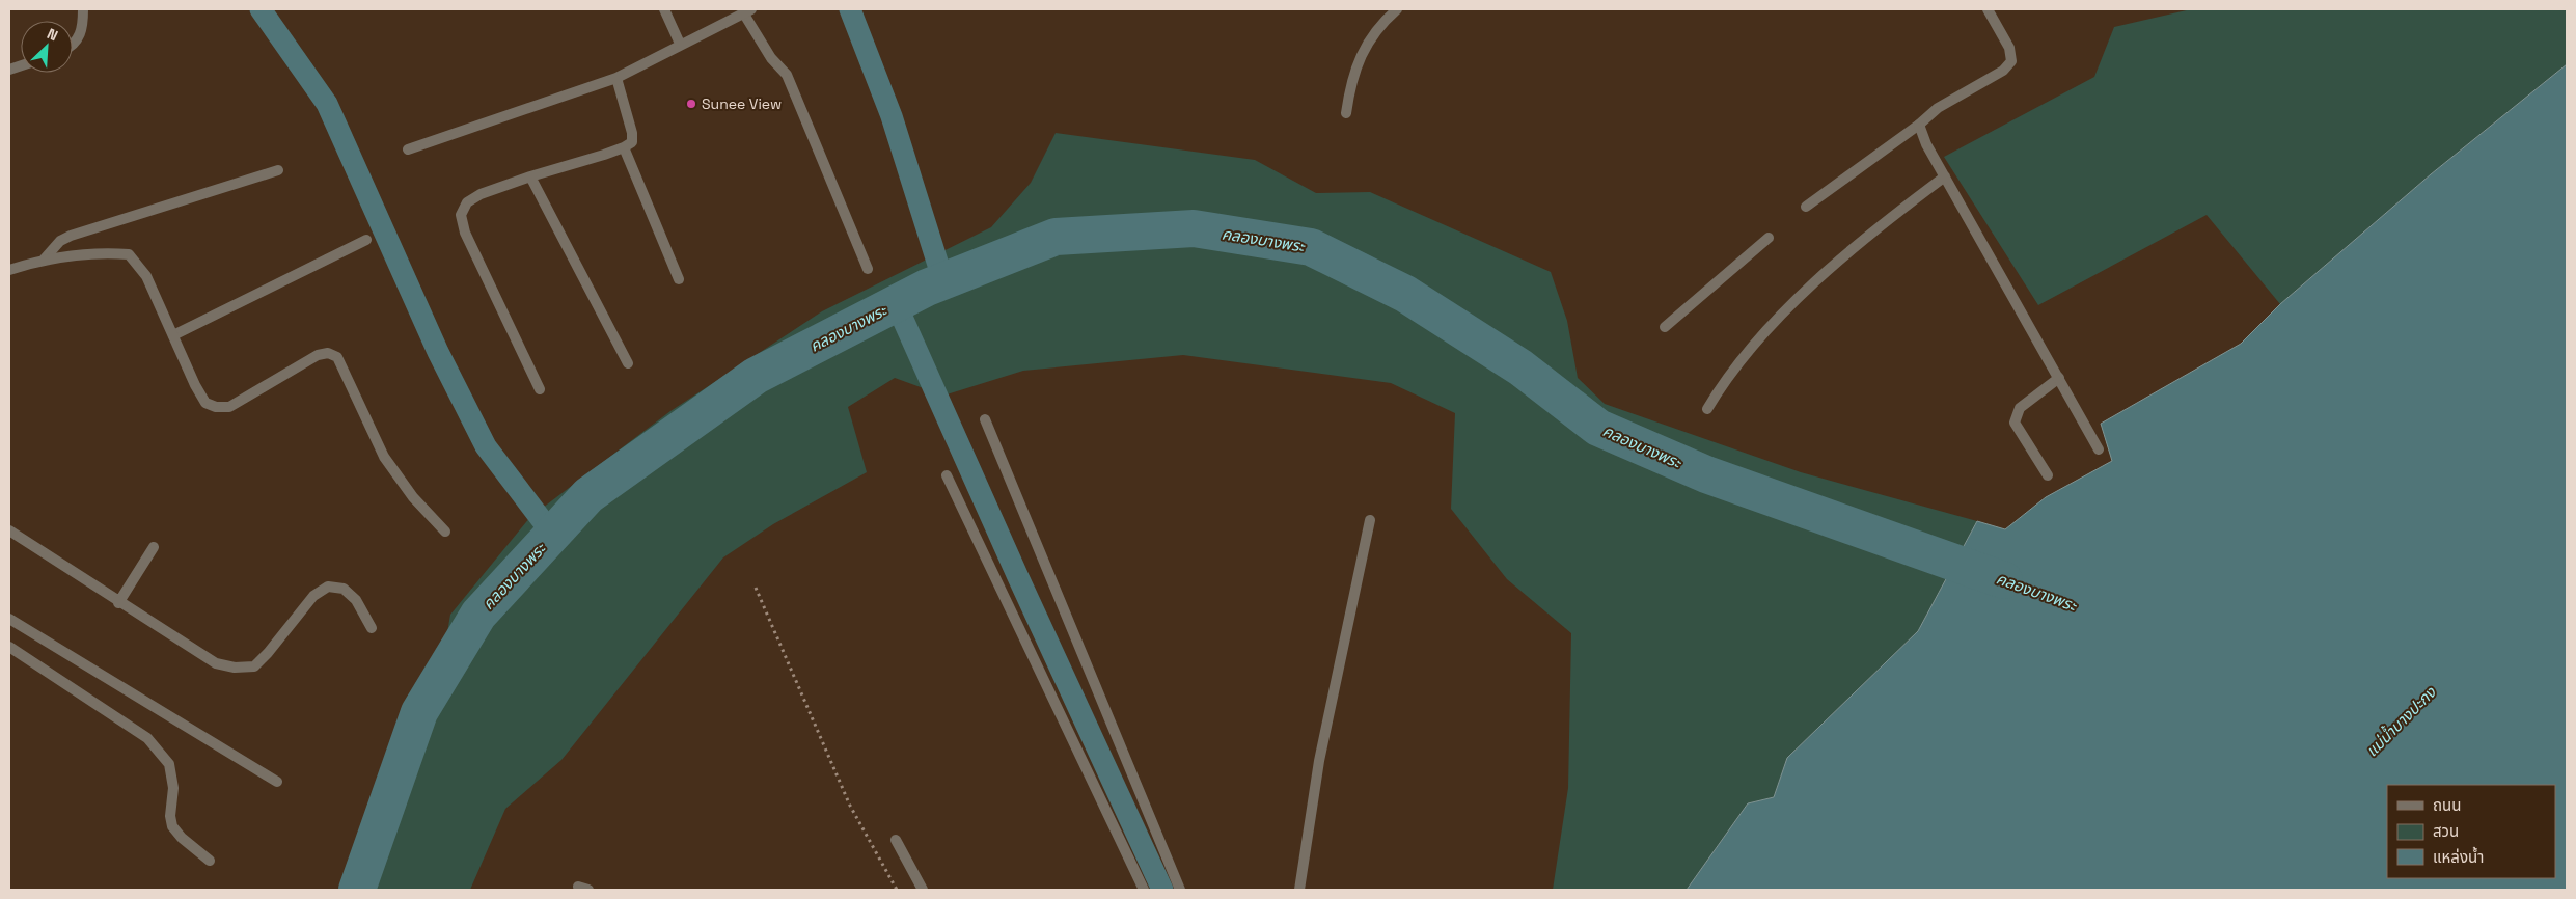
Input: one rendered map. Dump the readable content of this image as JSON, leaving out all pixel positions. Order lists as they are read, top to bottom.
{
  "water": ["คลองบางพระ", "แม่น้ำบางปะกง"],
  "places": ["Sunee View"],
  "legend": ["ถนน", "สวน", "แหล่งน้ำ"],
  "north": "top right"
}
